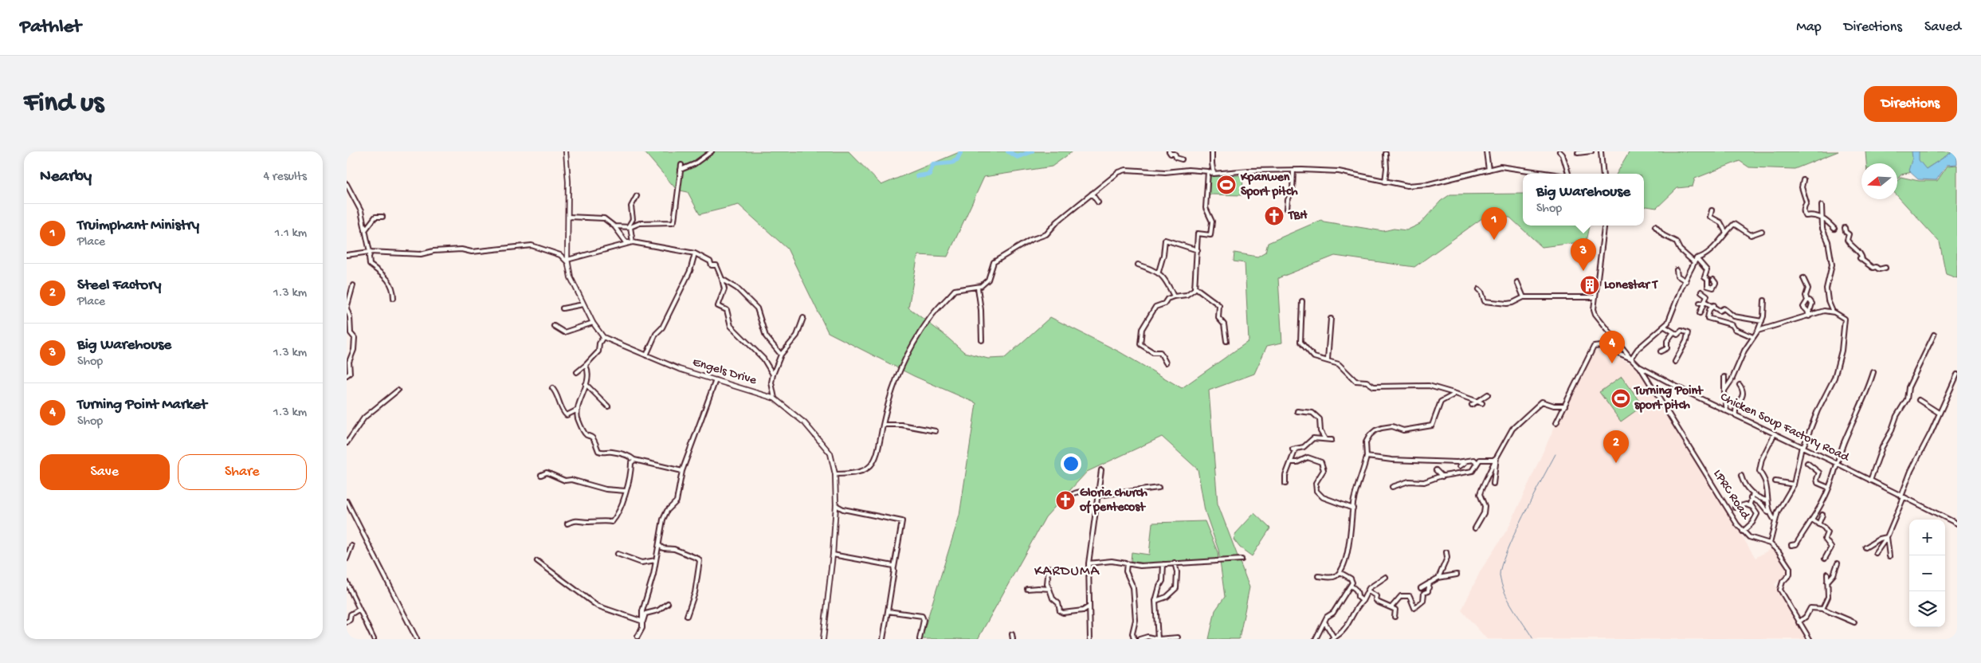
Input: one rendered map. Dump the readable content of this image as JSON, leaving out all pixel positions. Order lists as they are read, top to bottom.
{
  "streets": {
    "street": ["Engels Drive", "Chicken Soup Factory Road", "LPRC Road"]
  },
  "crossings": [
    ["Chicken Soup Factory Road", "LPRC Road"]
  ],
  "districts": ["KARDUMA"],
  "places": {
    "sports": ["Kpanwen Sport pitch", "Turning Point sport pitch"],
    "church": ["TBH", "Gloria church of pentecost"],
    "building": ["Lonestar T"]
  },
  "north": "left",
  "page": {
    "header": "Pathlet",
    "nav": ["Map", "Directions", "Saved"],
    "buttons": [
      "Directions",
      ["Save", "Share"]
    ],
    "title": "Find us",
    "heading": ["Nearby", "4 results"],
    "popup": ["Big Warehouse", "Shop"],
    "list": [
      {
        "mark": "1",
        "name": "Truimphant Ministry",
        "note": "Place",
        "value": "1.1 km"
      },
      {
        "mark": "2",
        "name": "Steel Factory",
        "note": "Place",
        "value": "1.3 km"
      },
      {
        "mark": "3",
        "name": "Big Warehouse",
        "note": "Shop",
        "value": "1.3 km"
      },
      {
        "mark": "4",
        "name": "Turning Point Market",
        "note": "Shop",
        "value": "1.3 km"
      }
    ],
    "pins": [
      "1",
      "3",
      "4",
      "2"
    ],
    "map_buttons": ["+", "−"]
  }
}
